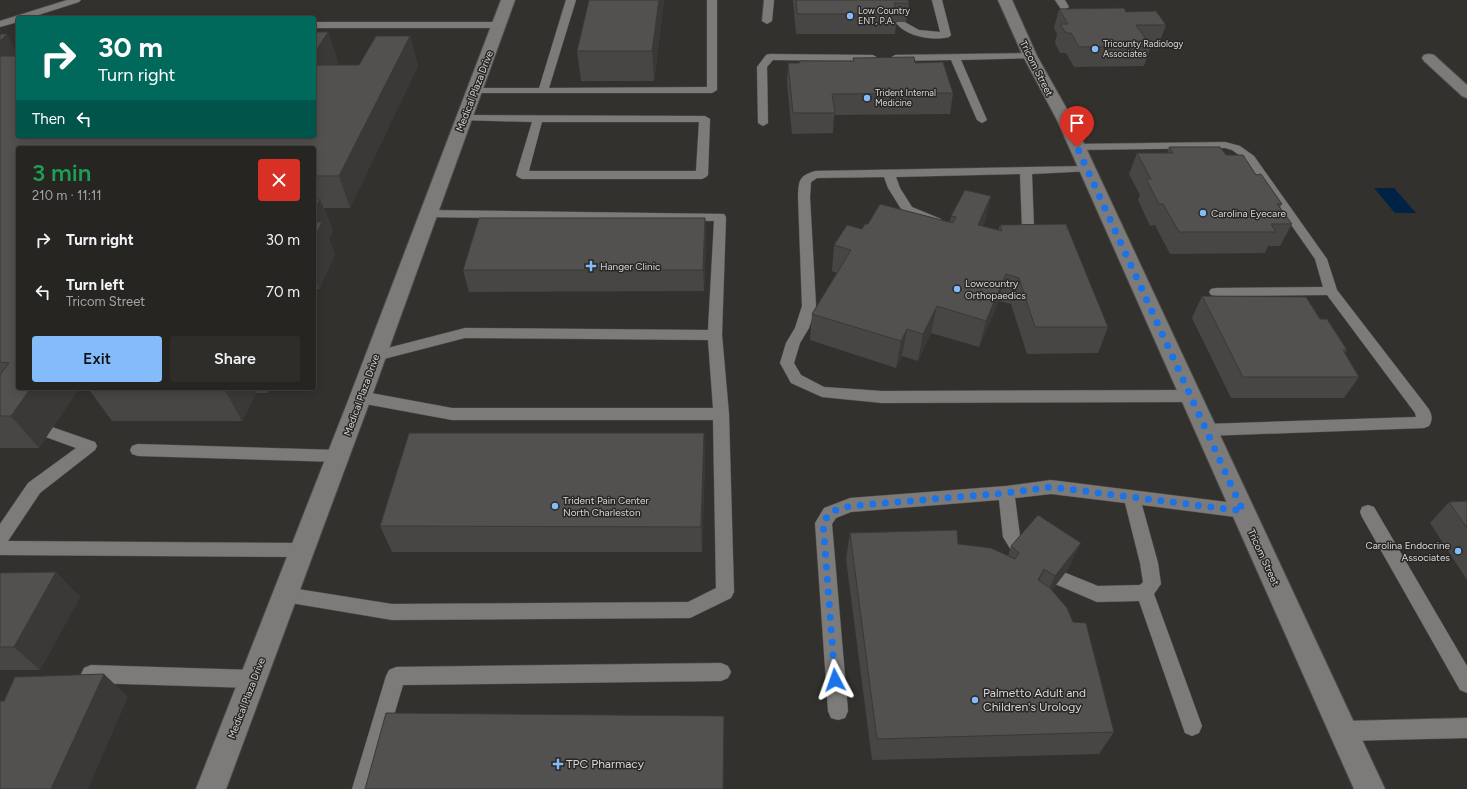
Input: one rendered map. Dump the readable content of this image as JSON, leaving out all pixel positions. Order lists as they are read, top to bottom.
{
  "streets": {
    "street": ["Tricom Street", "Medical Plaza Drive"]
  },
  "places": {
    "other": [
      "Low Country ENT, P.A.",
      "Tricounty Radiology Associates",
      "Trident Internal Medicine",
      "Carolina Eyecare",
      "Lowcountry Orthopaedics",
      "Trident Pain Center North Charleston",
      "Carolina Endocrine Associates",
      "Palmetto Adult and Children's Urology"
    ],
    "health": ["Hanger Clinic", "TPC Pharmacy"]
  },
  "page": {
    "turn": ["30 m", "Turn right"],
    "then": "Then",
    "heading": ["3 min", "210 m · 11:11"],
    "list": [
      {
        "name": "Turn right",
        "value": "30 m"
      },
      {
        "name": "Turn left",
        "note": "Tricom Street",
        "value": "70 m"
      }
    ],
    "buttons": ["Exit", "Share"]
  }
}
